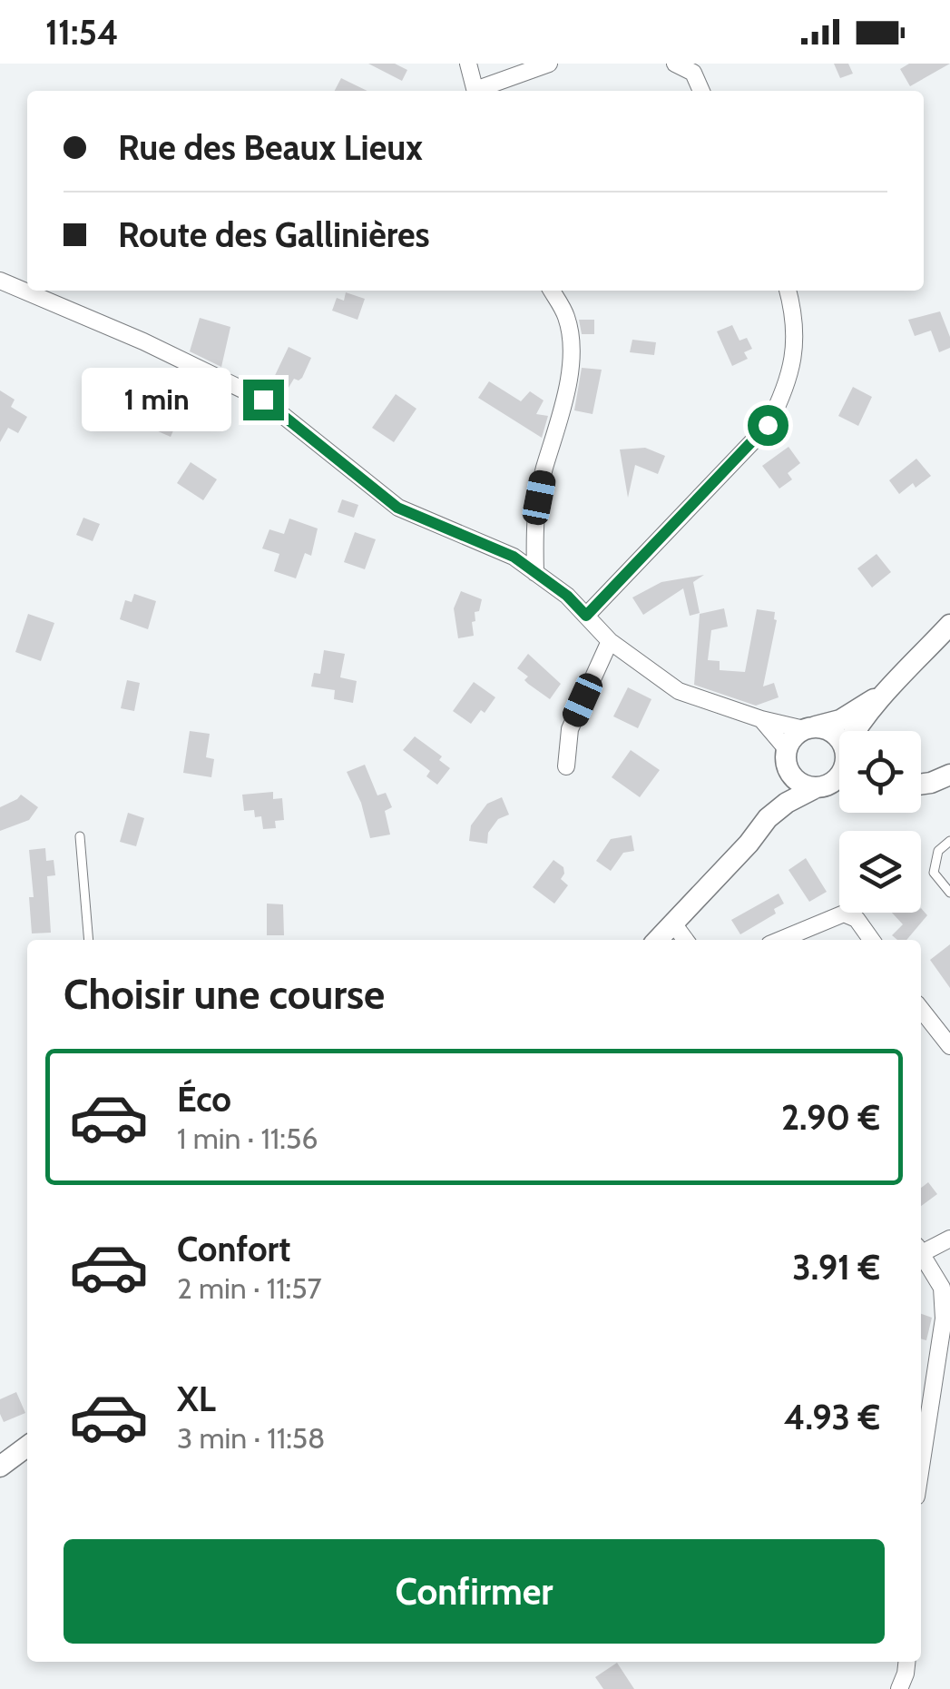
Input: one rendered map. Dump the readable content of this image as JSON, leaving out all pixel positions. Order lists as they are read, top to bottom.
{
  "page": {
    "status": "11:54",
    "banner": ["Rue des Beaux Lieux", "Route des Gallinières"],
    "bubble": "1 min",
    "heading": "Choisir une course",
    "list": [
      {
        "name": "Éco",
        "note": "1 min · 11:56",
        "value": "2.90 €"
      },
      {
        "name": "Confort",
        "note": "2 min · 11:57",
        "value": "3.91 €"
      },
      {
        "name": "XL",
        "note": "3 min · 11:58",
        "value": "4.93 €"
      }
    ],
    "buttons": "Confirmer"
  }
}
